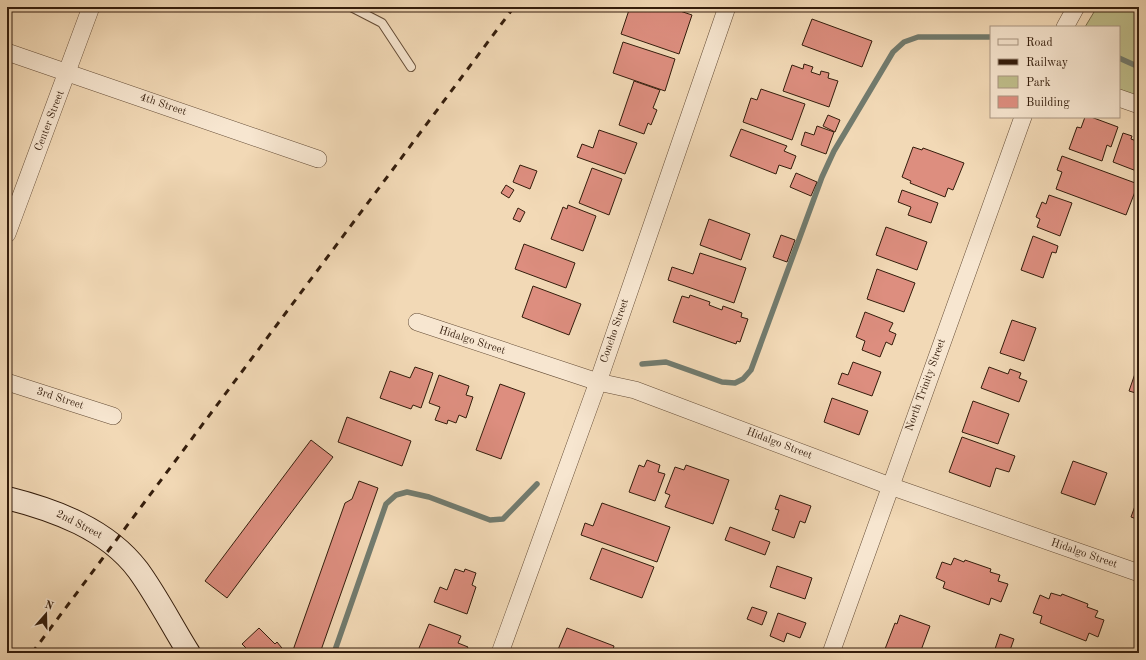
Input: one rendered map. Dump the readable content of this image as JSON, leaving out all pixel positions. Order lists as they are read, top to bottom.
{
  "streets": {
    "street": [
      "4th Street",
      "Center Street",
      "Concho Street",
      "Hidalgo Street",
      "North Trinity Street",
      "3rd Street",
      "2nd Street"
    ]
  },
  "crossings": [
    ["4th Street", "Center Street"],
    ["Concho Street", "Hidalgo Street"],
    ["Hidalgo Street", "North Trinity Street"]
  ],
  "legend": [
    "Road",
    "Railway",
    "Park",
    "Building"
  ],
  "north": "top"
}
